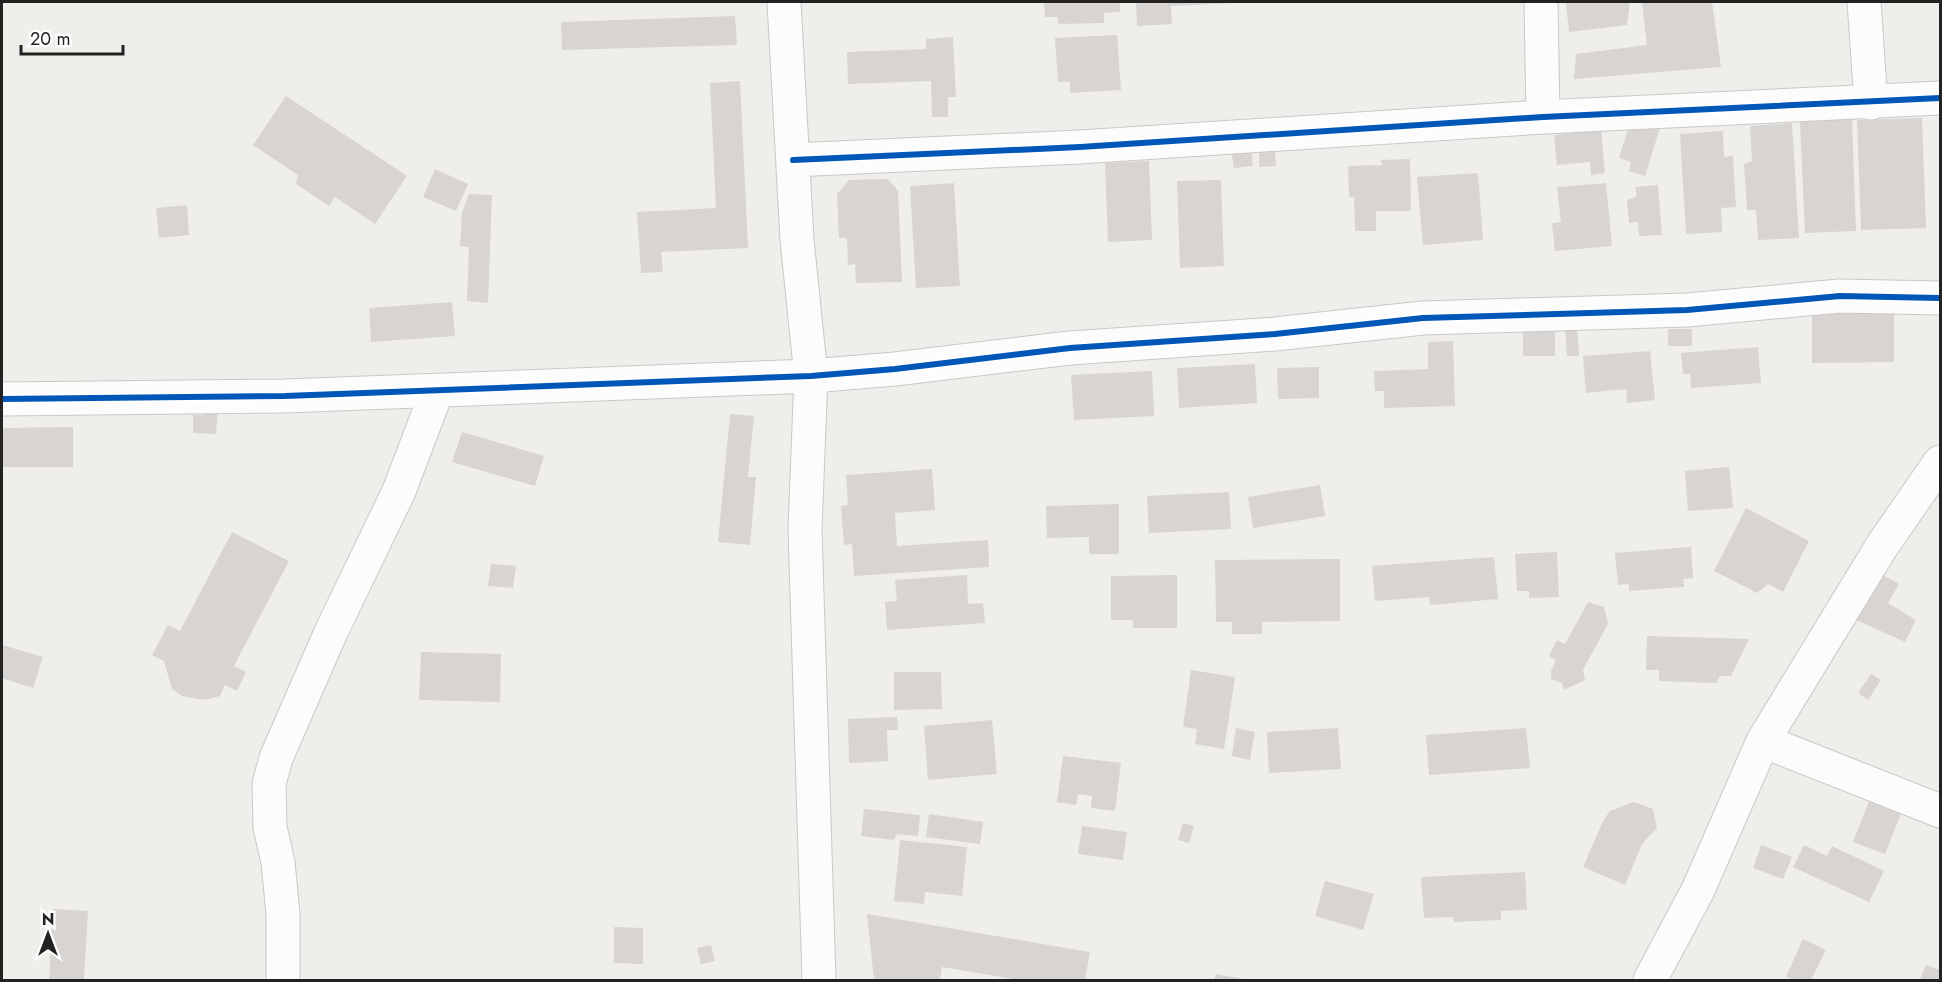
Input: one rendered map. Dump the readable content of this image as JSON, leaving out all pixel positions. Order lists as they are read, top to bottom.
{
  "scale_bar": "20 m",
  "north": "top"
}
